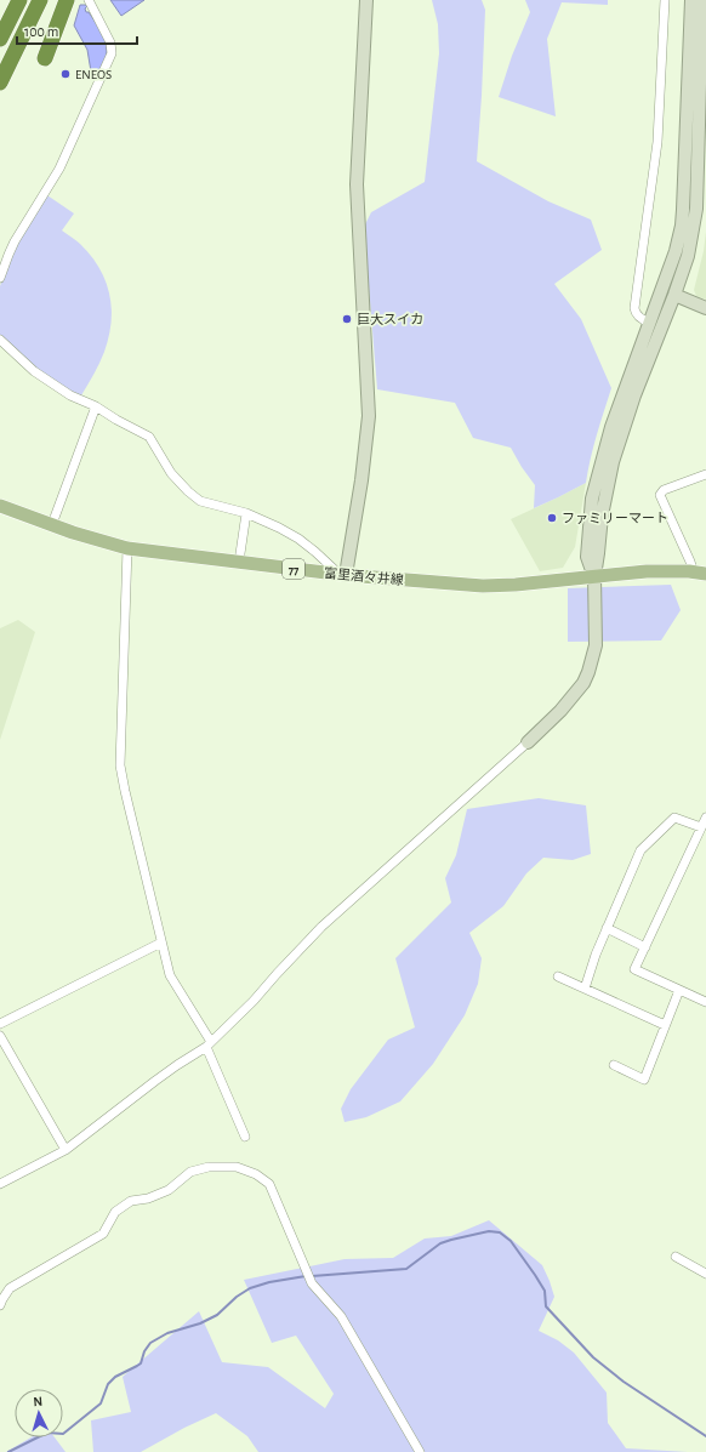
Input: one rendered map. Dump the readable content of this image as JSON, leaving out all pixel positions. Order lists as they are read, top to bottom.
{
  "streets": {
    "main road": ["77", "富里酒々井線"]
  },
  "places": ["ENEOS", "巨大スイカ", "ファミリーマート"],
  "scale_bar": "100 m",
  "north": "top"
}
